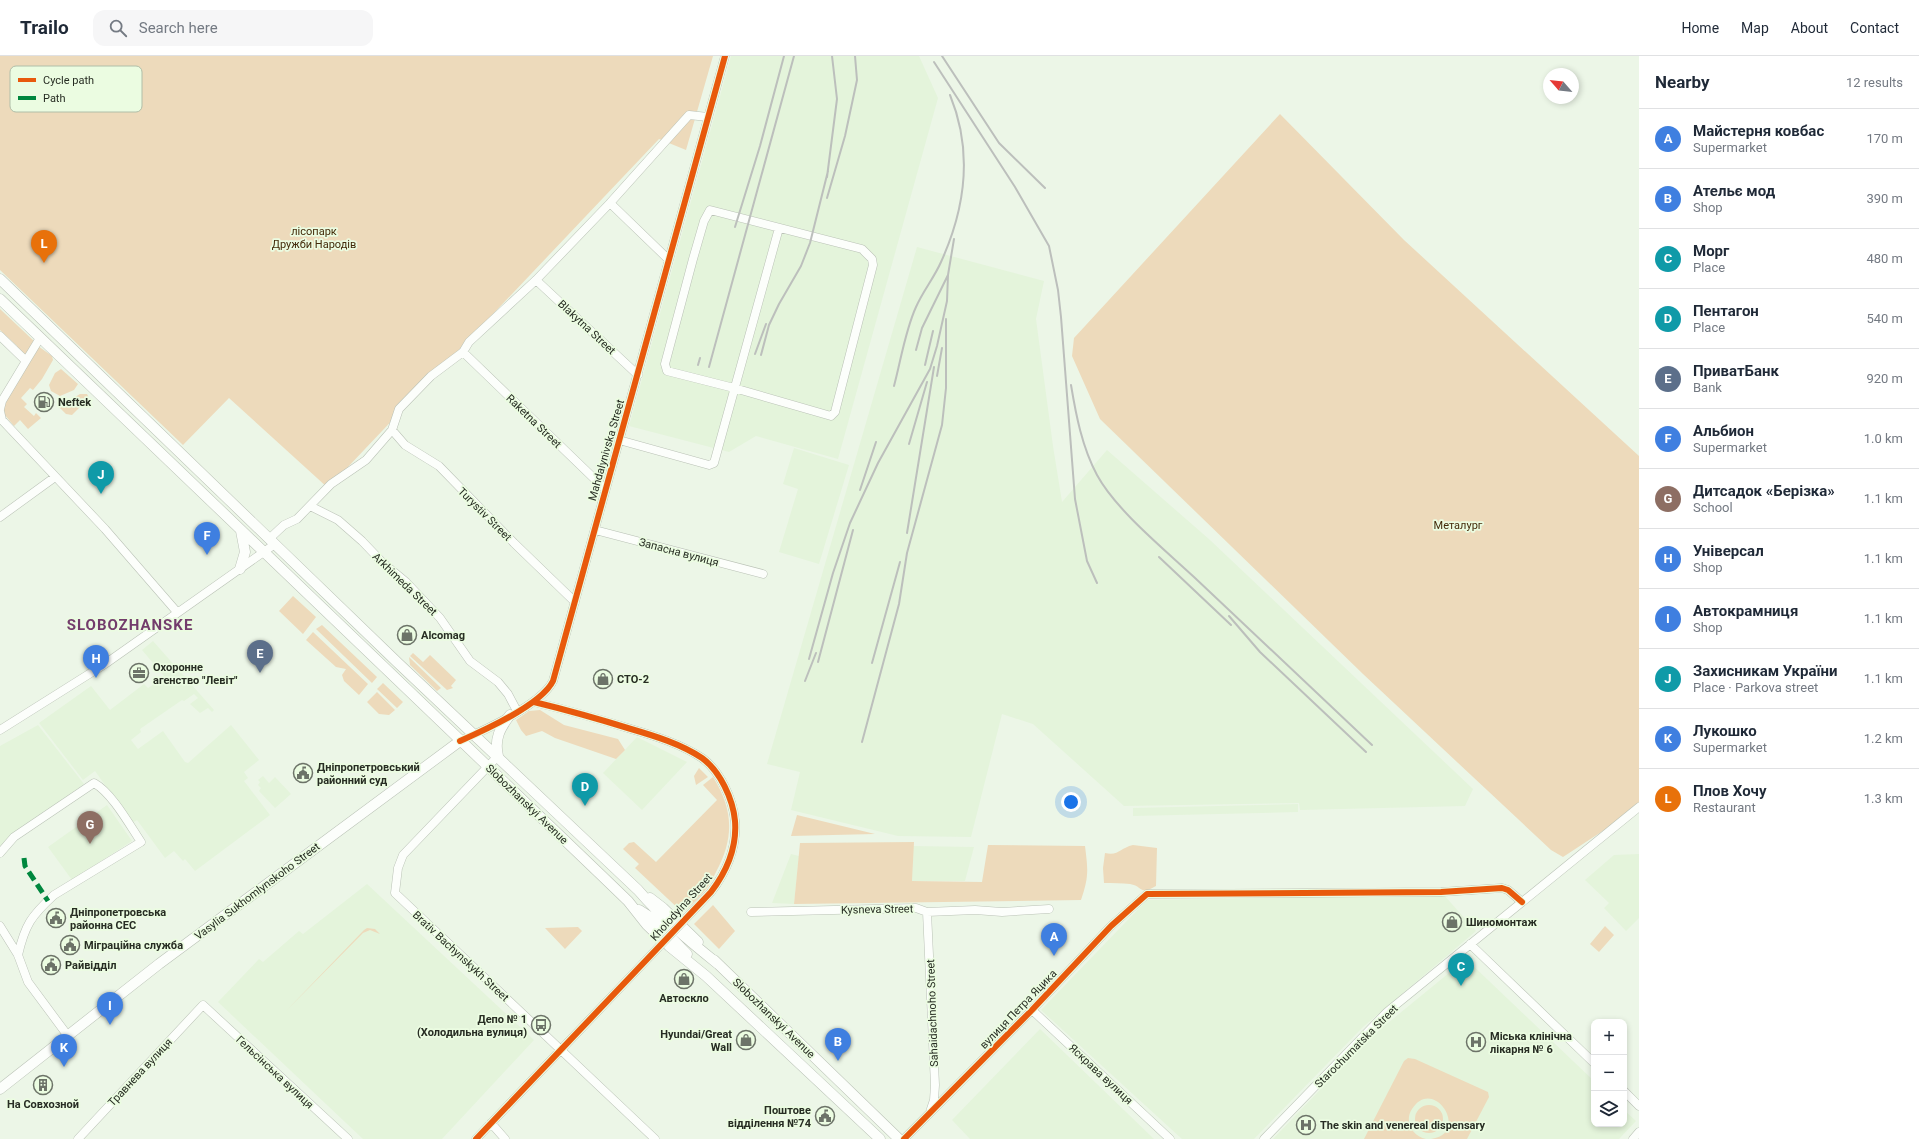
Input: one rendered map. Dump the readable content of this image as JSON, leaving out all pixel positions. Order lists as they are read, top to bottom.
{
  "streets": {
    "main road": ["Slobozhanskyi Avenue", "Vasylia Sukhomlynskoho Street"],
    "street": [
      "Blakytna Street",
      "Raketna Street",
      "Mahdalynivska Street",
      "Turystiv Street",
      "Запасна вулиця",
      "Arkhimeda Street",
      "Kholodylna Street",
      "Kysneva Street",
      "Brativ Bachynskykh Street",
      "вулиця Петра Яцика",
      "Sahaidachnoho Street",
      "Starochumatska Street",
      "Травнева вулиця",
      "Гельсінська вулиця",
      "Яскрава вулиця"
    ]
  },
  "crossings": [
    ["Blakytna Street", "Mahdalynivska Street"],
    ["Raketna Street", "Mahdalynivska Street"],
    ["Mahdalynivska Street", "Turystiv Street"],
    ["Mahdalynivska Street", "Запасна вулиця"],
    ["Mahdalynivska Street", "Arkhimeda Street"],
    ["Mahdalynivska Street", "Slobozhanskyi Avenue"],
    ["Mahdalynivska Street", "Vasylia Sukhomlynskoho Street"],
    ["Mahdalynivska Street", "Kholodylna Street"],
    ["Slobozhanskyi Avenue", "Vasylia Sukhomlynskoho Street"],
    ["Slobozhanskyi Avenue", "Brativ Bachynskykh Street"],
    ["Kholodylna Street", "Brativ Bachynskykh Street"],
    ["Kysneva Street", "Sahaidachnoho Street"],
    ["вулиця Петра Яцика", "Sahaidachnoho Street"],
    ["вулиця Петра Яцика", "Starochumatska Street"],
    ["вулиця Петра Яцика", "Яскрава вулиця"],
    ["Травнева вулиця", "Гельсінська вулиця"]
  ],
  "districts": ["SLOBOZHANSKE"],
  "parks": ["лісопарк Дружби Народів", "Металург"],
  "places": {
    "fuel station": ["Neftek"],
    "shop": [
      "Alcomag",
      "СТО-2",
      "Шиномонтаж",
      "Автоскло",
      "Hyundai/Great Wall"
    ],
    "office": ["Охоронне агенство \"Левіт\""],
    "public building": [
      "Дніпропетровський районний суд",
      "Дніпропетровська районна СЕС",
      "Міграційна служба",
      "Райвідділ",
      "Поштове відділення №74"
    ],
    "bus stop": ["Депо № 1 (Холодильна вулиця)"],
    "hospital": ["Міська клінічна лікарня № 6", "The skin and venereal dispensary"],
    "building": ["На Совхозной"]
  },
  "legend": ["Cycle path", "Path"],
  "north": "top left",
  "page": {
    "header": "Trailo",
    "search": "Search here",
    "nav": [
      "Home",
      "Map",
      "About",
      "Contact"
    ],
    "heading": ["Nearby", "12 results"],
    "list": [
      {
        "mark": "A",
        "name": "Майстерня ковбас",
        "note": "Supermarket",
        "value": "170 m"
      },
      {
        "mark": "B",
        "name": "Ательє мод",
        "note": "Shop",
        "value": "390 m"
      },
      {
        "mark": "C",
        "name": "Морг",
        "note": "Place",
        "value": "480 m"
      },
      {
        "mark": "D",
        "name": "Пентагон",
        "note": "Place",
        "value": "540 m"
      },
      {
        "mark": "E",
        "name": "ПриватБанк",
        "note": "Bank",
        "value": "920 m"
      },
      {
        "mark": "F",
        "name": "Альбион",
        "note": "Supermarket",
        "value": "1.0 km"
      },
      {
        "mark": "G",
        "name": "Дитсадок «Берізка»",
        "note": "School",
        "value": "1.1 km"
      },
      {
        "mark": "H",
        "name": "Універсал",
        "note": "Shop",
        "value": "1.1 km"
      },
      {
        "mark": "I",
        "name": "Автокрамниця",
        "note": "Shop",
        "value": "1.1 km"
      },
      {
        "mark": "J",
        "name": "Захисникам України",
        "note": "Place · Parkova street",
        "value": "1.1 km"
      },
      {
        "mark": "K",
        "name": "Лукошко",
        "note": "Supermarket",
        "value": "1.2 km"
      },
      {
        "mark": "L",
        "name": "Плов Хочу",
        "note": "Restaurant",
        "value": "1.3 km"
      }
    ],
    "pins": [
      "L",
      "J",
      "F",
      "E",
      "H",
      "D",
      "G",
      "A",
      "C",
      "I",
      "B",
      "K"
    ],
    "map_buttons": ["+", "−"]
  }
}
